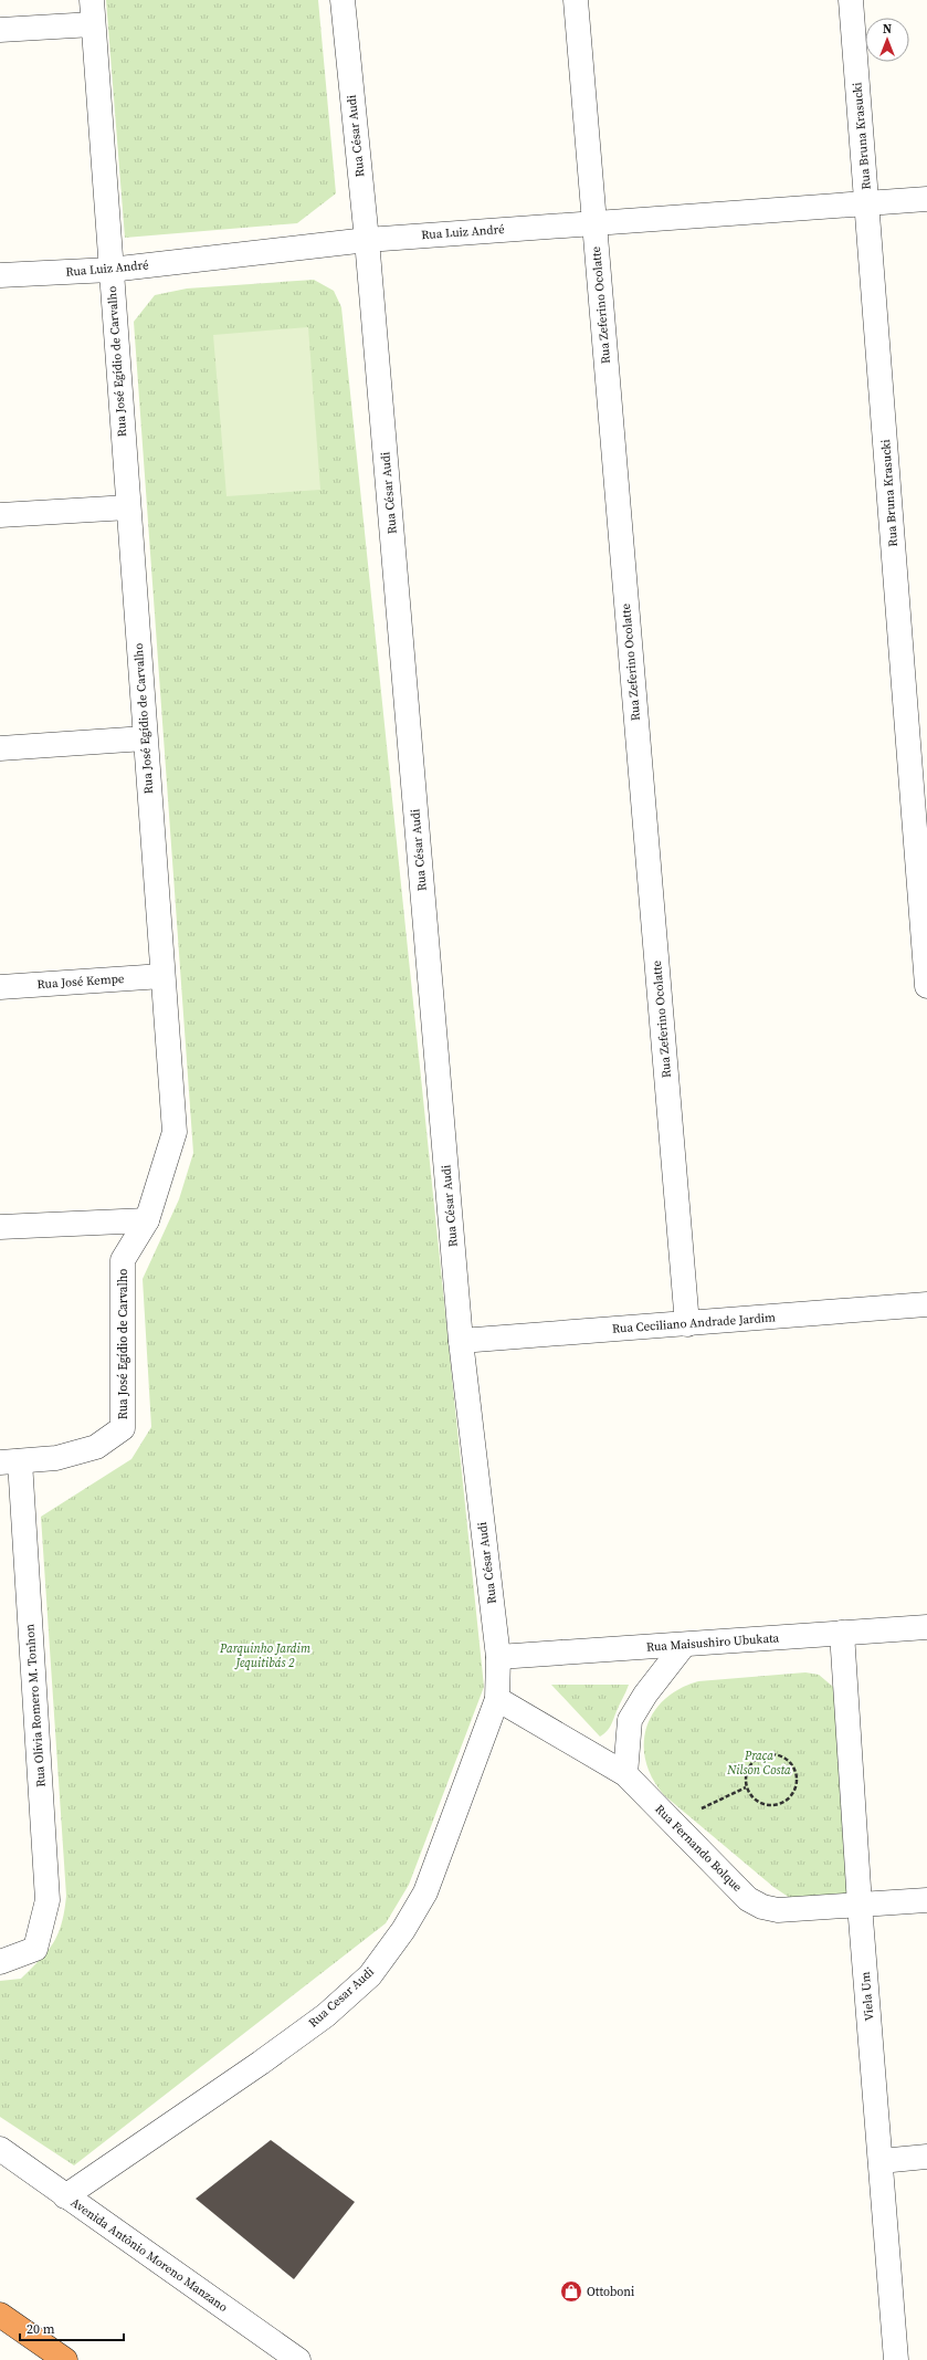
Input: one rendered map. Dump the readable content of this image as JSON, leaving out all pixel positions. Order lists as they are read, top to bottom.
{
  "streets": {
    "street": [
      "Rua César Audi",
      "Rua Bruna Krasucki",
      "Rua Luiz André",
      "Rua Zeferino Ocolatte",
      "Rua José Egídio de Carvalho",
      "Rua José Kempe",
      "Rua Ceciliano Andrade Jardim",
      "Rua Maisushiro Ubukata",
      "Rua Olívia Romero M. Tonhon",
      "Rua Fernando Bolque",
      "Viela Um",
      "Rua Cesar Audi",
      "Avenida Antônio Moreno Manzano"
    ]
  },
  "crossings": [
    ["Rua César Audi", "Rua Luiz André"],
    ["Rua César Audi", "Rua Ceciliano Andrade Jardim"],
    ["Rua César Audi", "Rua Maisushiro Ubukata"],
    ["Rua César Audi", "Rua Fernando Bolque"],
    ["Rua César Audi", "Rua Cesar Audi"],
    ["Rua Bruna Krasucki", "Rua Luiz André"],
    ["Rua Luiz André", "Rua Zeferino Ocolatte"],
    ["Rua Luiz André", "Rua José Egídio de Carvalho"],
    ["Rua Zeferino Ocolatte", "Rua Ceciliano Andrade Jardim"],
    ["Rua José Egídio de Carvalho", "Rua José Kempe"],
    ["Rua José Egídio de Carvalho", "Rua Olívia Romero M. Tonhon"],
    ["Rua Maisushiro Ubukata", "Viela Um"],
    ["Rua Fernando Bolque", "Viela Um"],
    ["Rua Fernando Bolque", "Rua Cesar Audi"],
    ["Rua Cesar Audi", "Avenida Antônio Moreno Manzano"]
  ],
  "parks": ["Parquinho Jardim Jequitibás 2", "Praça Nilson Costa"],
  "places": {
    "shop": ["Ottoboni"]
  },
  "scale_bar": "20 m",
  "north": "top"
}
